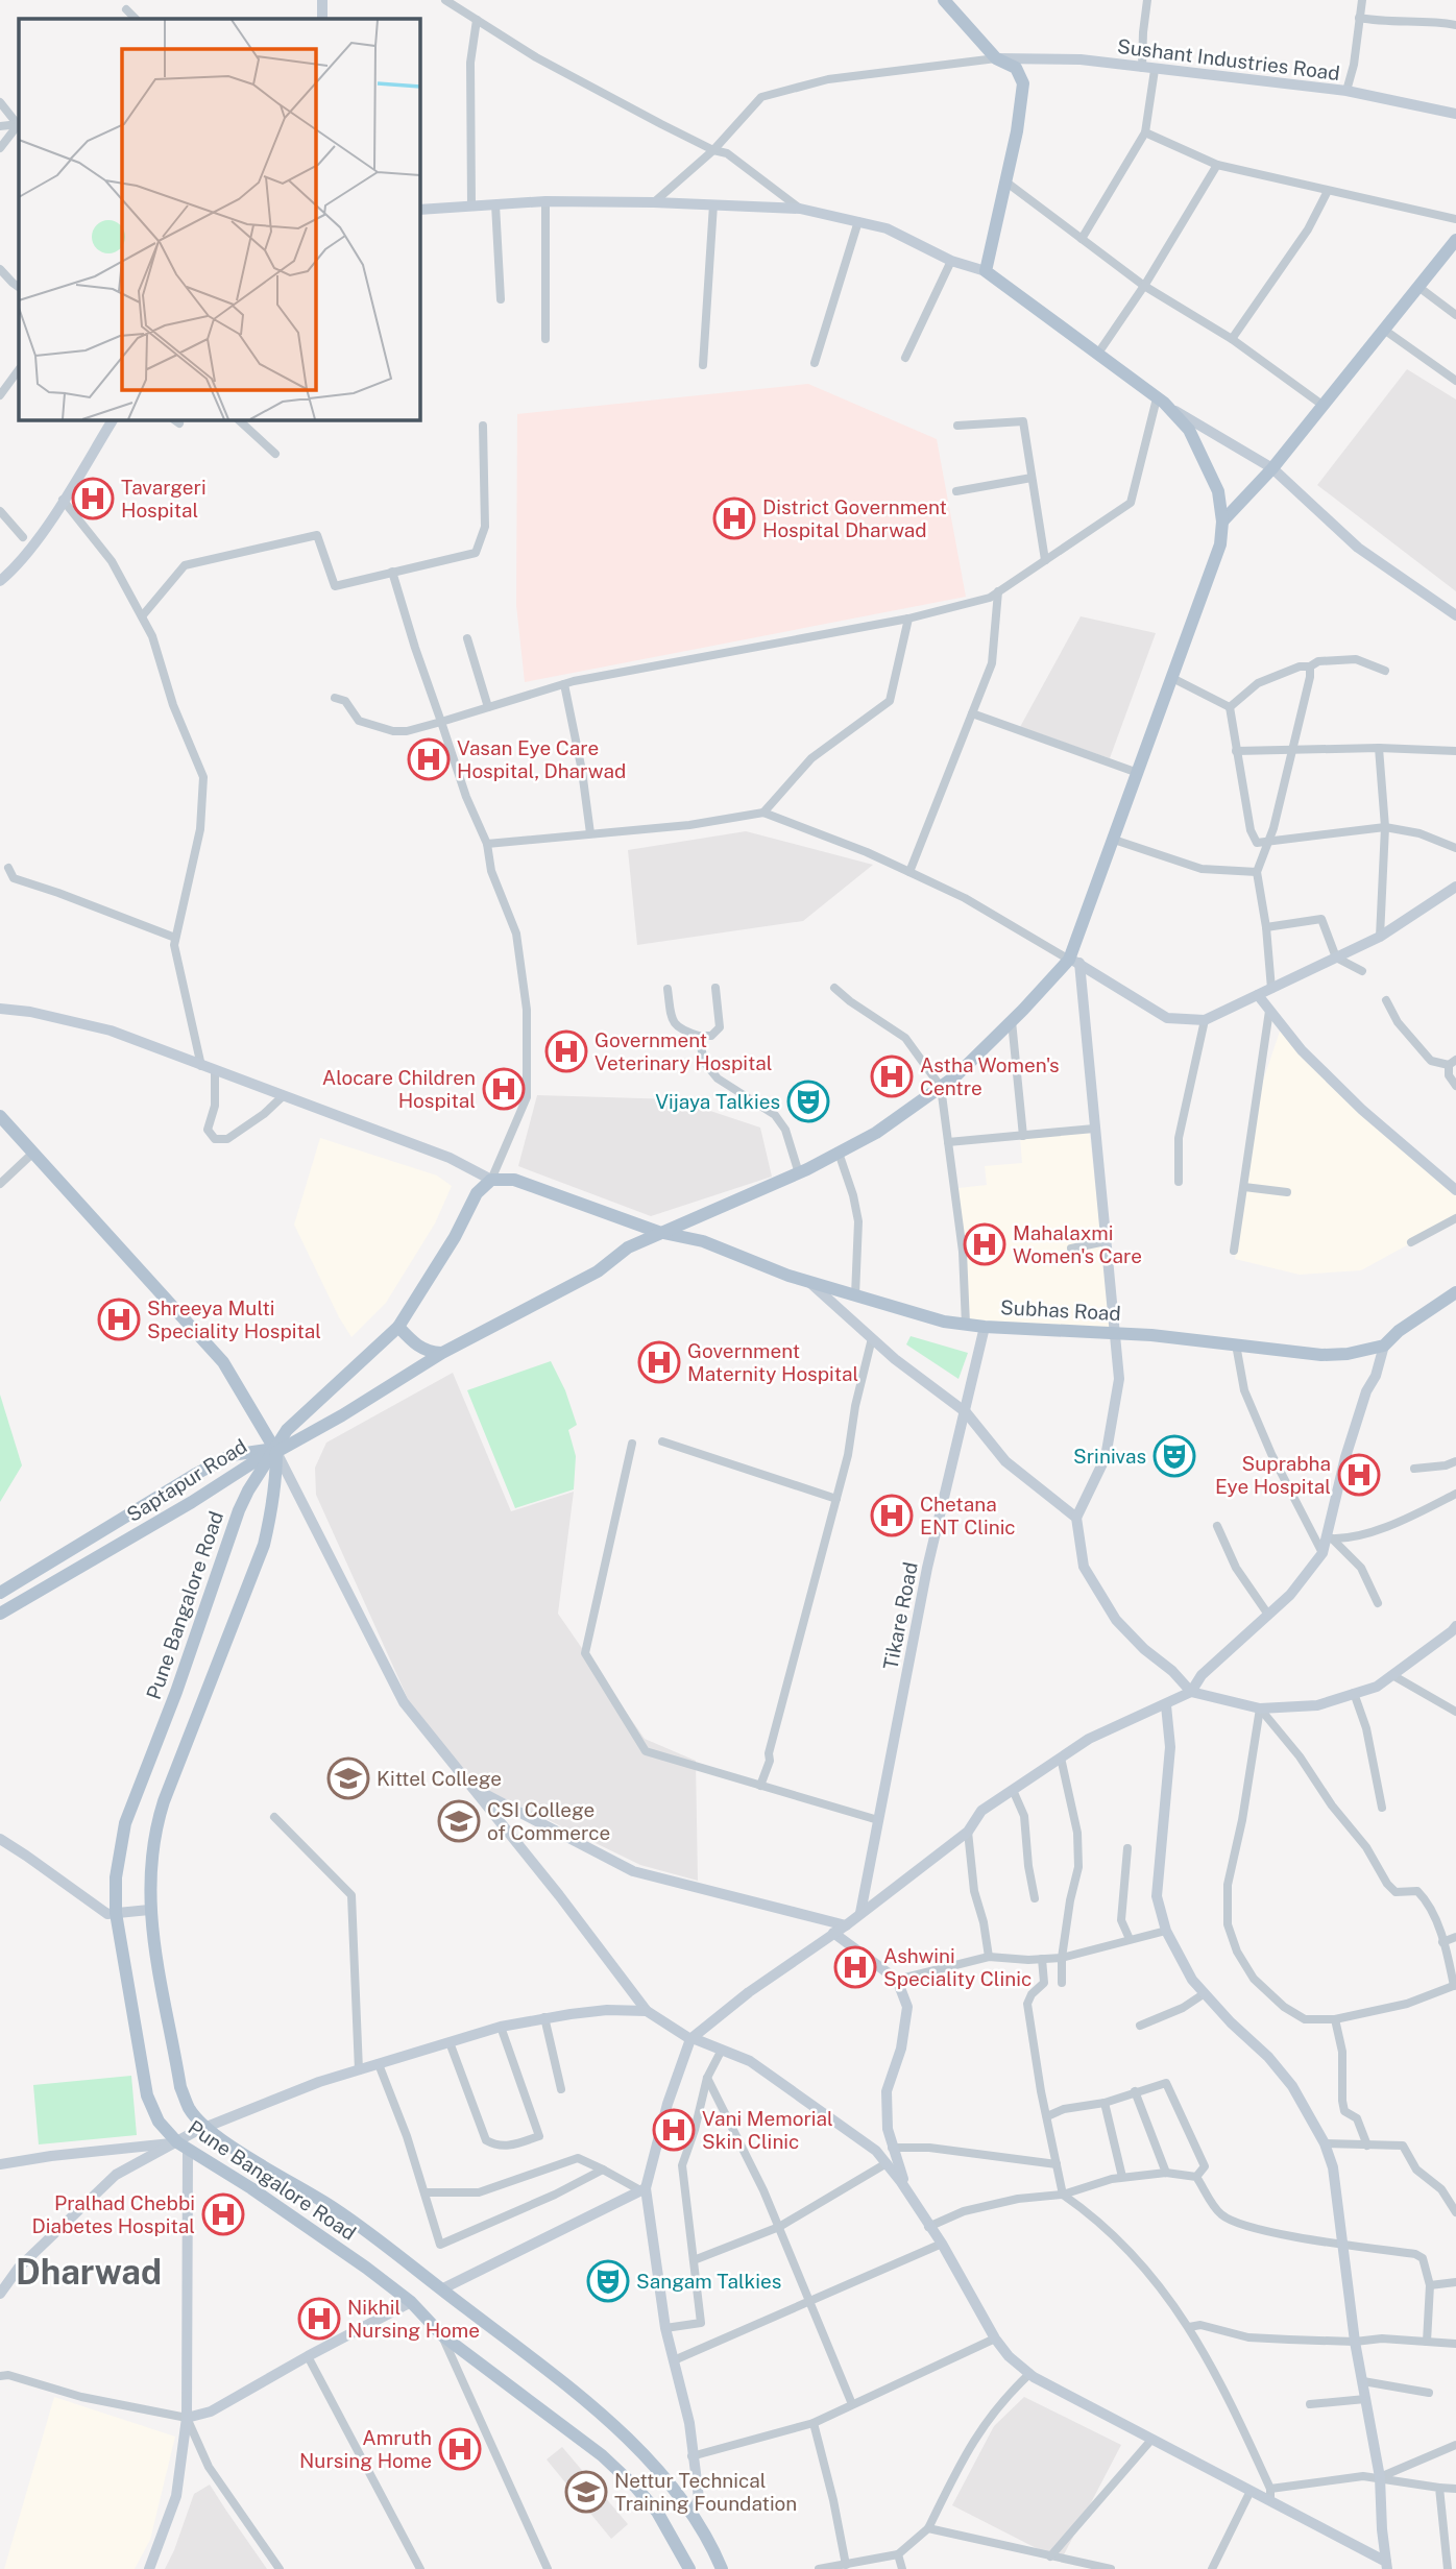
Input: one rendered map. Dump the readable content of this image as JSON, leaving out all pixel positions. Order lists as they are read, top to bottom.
{
  "streets": {
    "main road": ["Subhas Road", "Saptapur Road", "Pune Bangalore Road"],
    "street": ["Sushant Industries Road", "Tikare Road"]
  },
  "crossings": [
    ["Subhas Road", "Tikare Road"],
    ["Saptapur Road", "Pune Bangalore Road"]
  ],
  "districts": ["Dharwad"],
  "places": {
    "hospital": [
      "Tavargeri Hospital",
      "District Government Hospital Dharwad",
      "Vasan Eye Care Hospital, Dharwad",
      "Government Veterinary Hospital",
      "Astha Women's Centre",
      "Alocare Children Hospital",
      "Mahalaxmi Women's Care",
      "Shreeya Multi Speciality Hospital",
      "Government Maternity Hospital",
      "Suprabha Eye Hospital",
      "Chetana ENT Clinic",
      "Ashwini Speciality Clinic",
      "Vani Memorial Skin Clinic",
      "Pralhad Chebbi Diabetes Hospital",
      "Nikhil Nursing Home",
      "Amruth Nursing Home"
    ],
    "theatre": ["Vijaya Talkies", "Srinivas", "Sangam Talkies"],
    "school or university": ["Kittel College", "CSI College of Commerce", "Nettur Technical Training Foundation"]
  }
}
